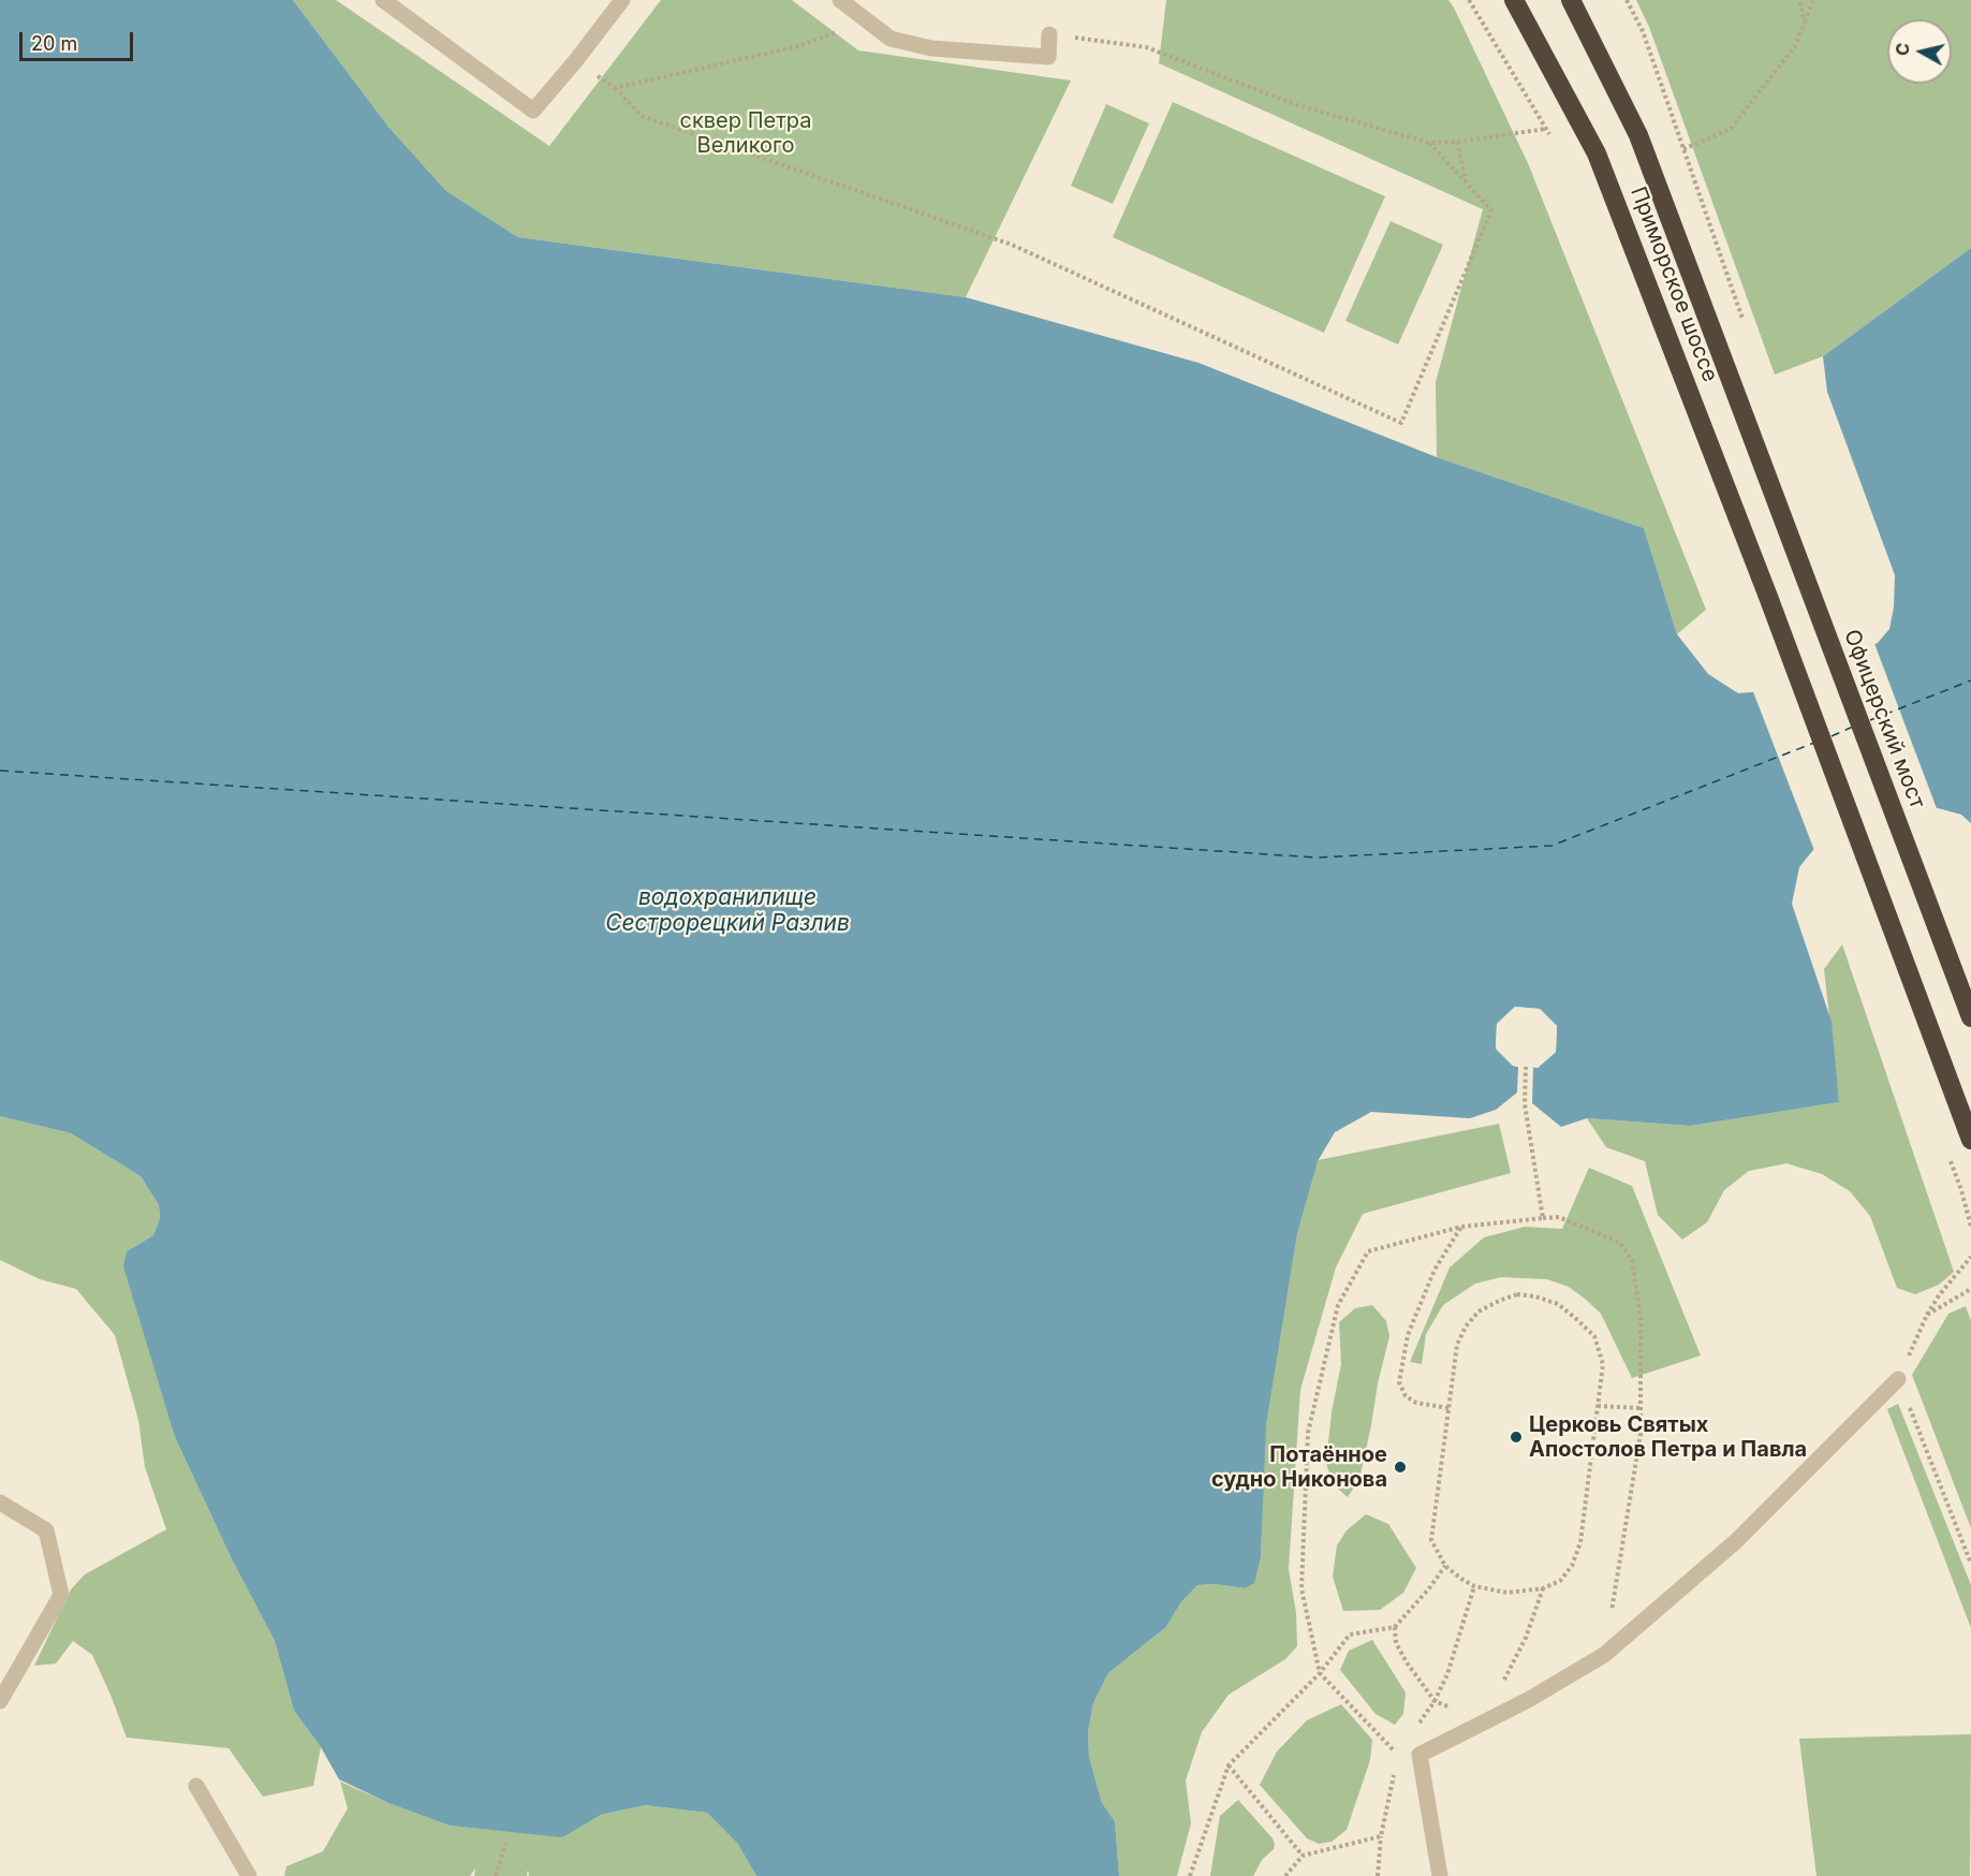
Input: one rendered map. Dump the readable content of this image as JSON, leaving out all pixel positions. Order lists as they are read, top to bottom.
{
  "streets": {
    "highway": ["Приморское шоссе", "Офицерский мост"]
  },
  "crossings": [
    ["Приморское шоссе", "Офицерский мост"]
  ],
  "water": ["водохранилище Сестрорецкий Разлив"],
  "parks": ["сквер Петра Великого"],
  "places": ["Церковь Святых Апостолов Петра и Павла", "Потаённое судно Никонова"],
  "scale_bar": "20 m",
  "north": "left"
}
